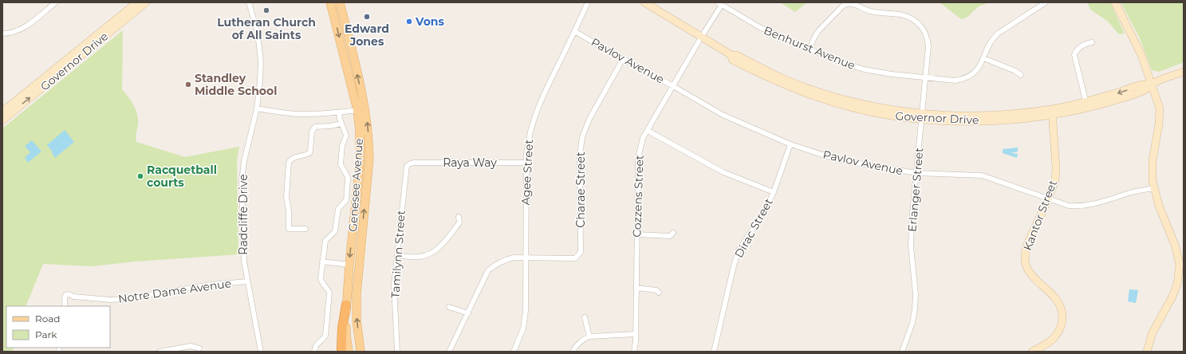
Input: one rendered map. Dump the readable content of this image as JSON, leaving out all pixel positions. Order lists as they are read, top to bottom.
{
  "streets": {
    "main road": ["Governor Drive", "Genesee Avenue", "Kantor Street"],
    "street": [
      "Benhurst Avenue",
      "Pavlov Avenue",
      "Raya Way",
      "Agee Street",
      "Charae Street",
      "Erlanger Street",
      "Cozzens Street",
      "Radcliffe Drive",
      "Dirac Street",
      "Tamilynn Street",
      "Notre Dame Avenue"
    ]
  },
  "crossings": [
    ["Benhurst Avenue", "Erlanger Street"],
    ["Benhurst Avenue", "Cozzens Street"],
    ["Pavlov Avenue", "Agee Street"],
    ["Pavlov Avenue", "Charae Street"],
    ["Pavlov Avenue", "Erlanger Street"],
    ["Pavlov Avenue", "Cozzens Street"],
    ["Pavlov Avenue", "Kantor Street"],
    ["Pavlov Avenue", "Dirac Street"],
    ["Governor Drive", "Erlanger Street"],
    ["Governor Drive", "Cozzens Street"],
    ["Governor Drive", "Kantor Street"],
    ["Raya Way", "Agee Street"],
    ["Raya Way", "Tamilynn Street"],
    ["Agee Street", "Charae Street"],
    ["Radcliffe Drive", "Notre Dame Avenue"]
  ],
  "places": [
    "Lutheran Church of All Saints",
    "Edward Jones",
    "Vons",
    "Standley Middle School",
    "Racquetball courts"
  ],
  "legend": ["Road", "Park"]
}
